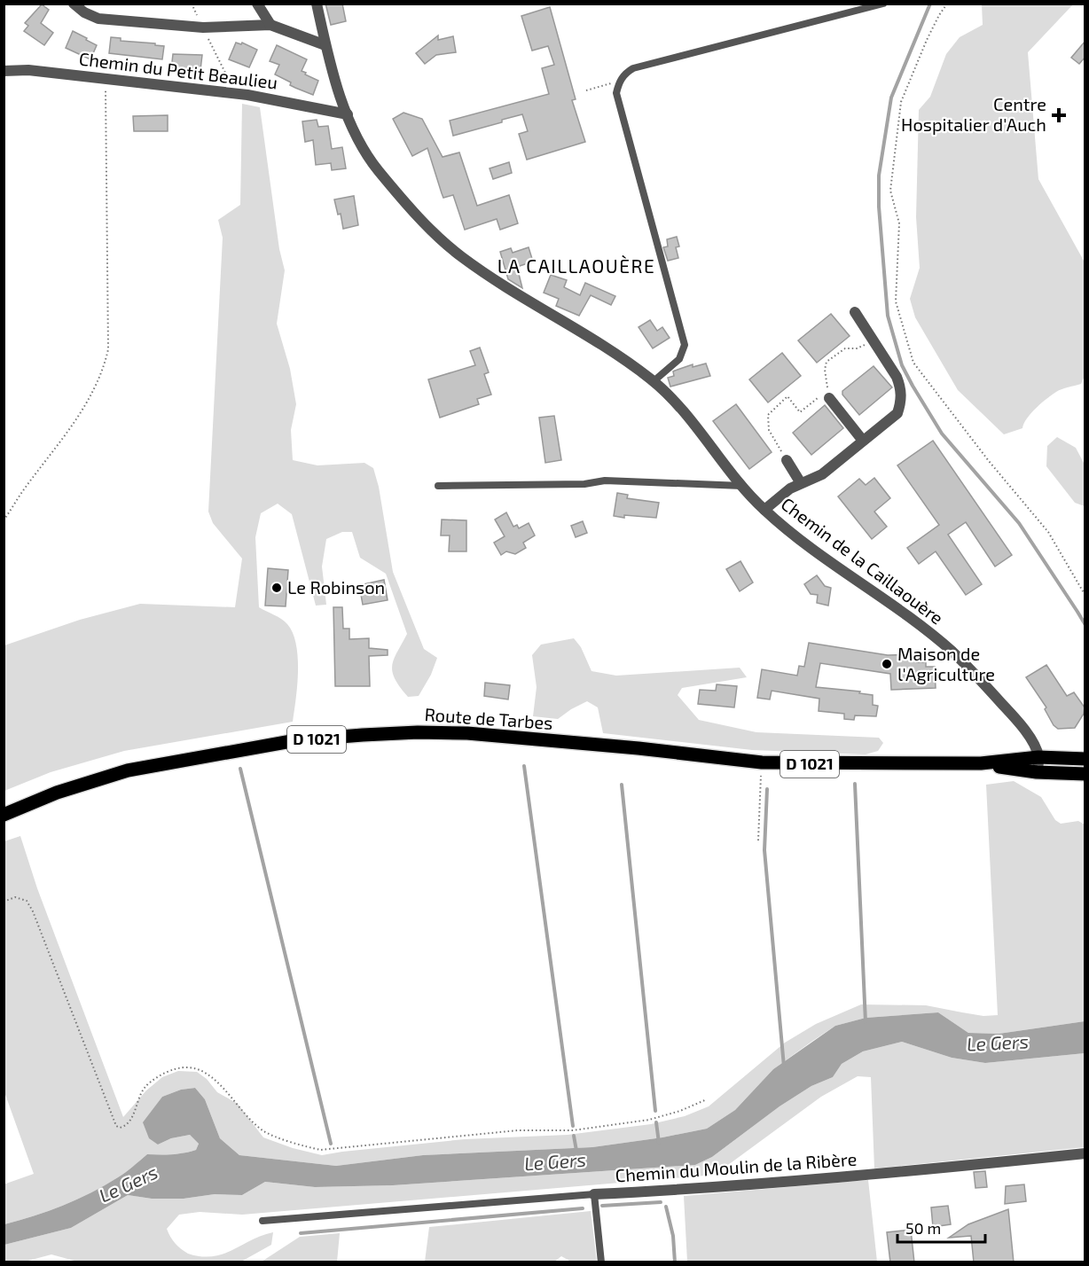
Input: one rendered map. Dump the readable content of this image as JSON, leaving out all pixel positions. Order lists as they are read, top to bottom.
{
  "streets": {
    "main road": ["Route de Tarbes", "D 1021"],
    "street": ["Chemin du Petit Beaulieu", "Chemin de la Caillaouère", "Chemin du Moulin de la Ribère"]
  },
  "crossings": [
    ["Chemin du Petit Beaulieu", "Chemin de la Caillaouère"],
    ["Chemin de la Caillaouère", "Route de Tarbes"],
    ["Chemin de la Caillaouère", "D 1021"],
    ["Route de Tarbes", "D 1021"]
  ],
  "districts": ["LA CAILLAOUÈRE"],
  "water": ["Le Gers"],
  "places": {
    "health": ["Centre Hospitalier d'Auch"],
    "other": ["Le Robinson", "Maison de l'Agriculture"]
  },
  "scale_bar": "50 m"
}
